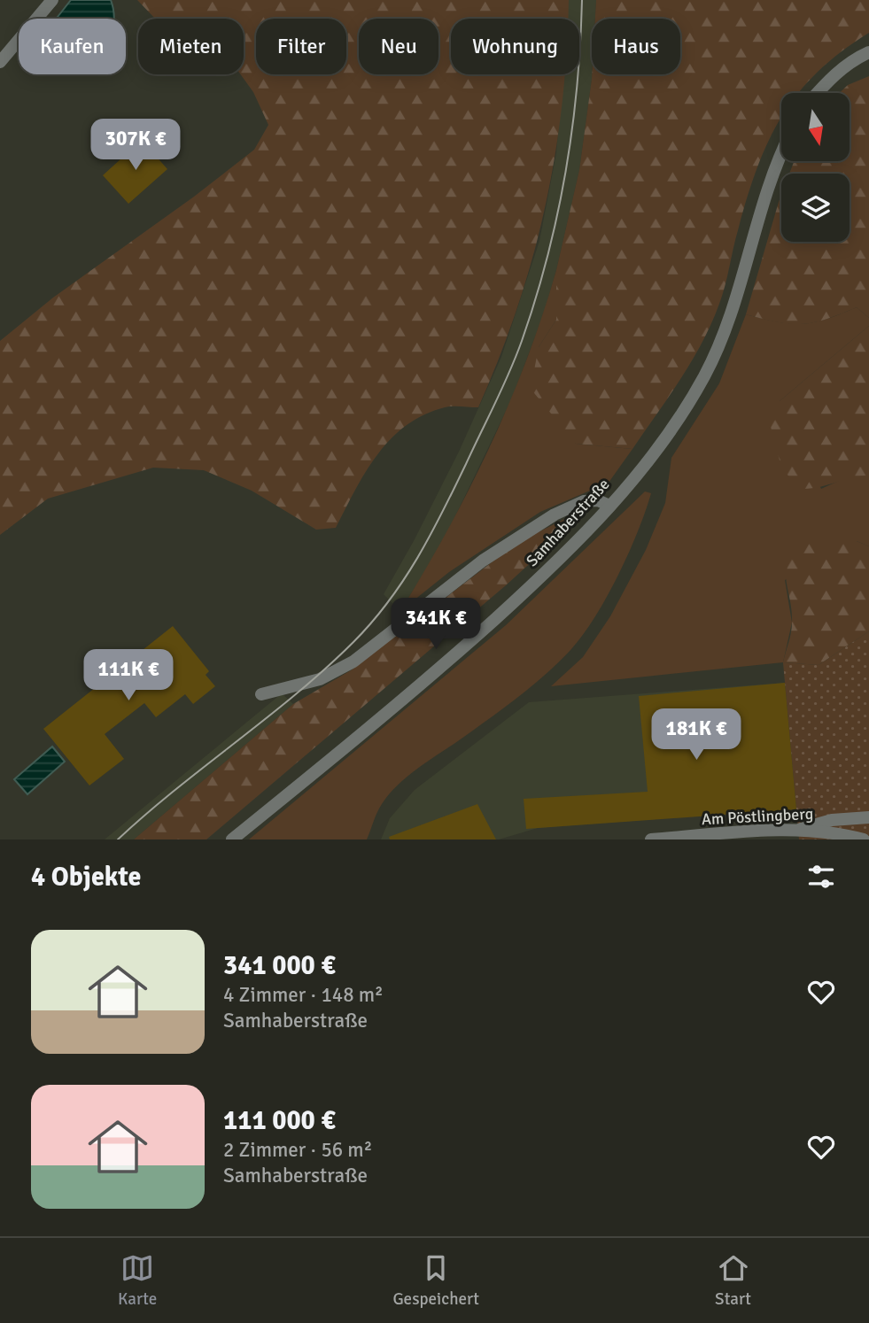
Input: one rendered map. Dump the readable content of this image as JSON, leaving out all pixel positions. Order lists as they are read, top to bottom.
{
  "streets": {
    "street": ["Samhaberstraße", "Am Pöstlingberg"]
  },
  "north": "bottom",
  "page": {
    "chip": [
      "Kaufen",
      "Mieten",
      "Filter",
      "Neu",
      "Wohnung",
      "Haus"
    ],
    "price": [
      "307K €",
      "341K €",
      "111K €",
      "181K €"
    ],
    "heading": "4 Objekte",
    "list": [
      {
        "name": "341 000 €",
        "note": "4 Zimmer · 148 m² · Samhaberstraße"
      },
      {
        "name": "111 000 €",
        "note": "2 Zimmer · 56 m² · Samhaberstraße"
      }
    ],
    "tabs": ["Karte", "Gespeichert", "Start"]
  }
}
